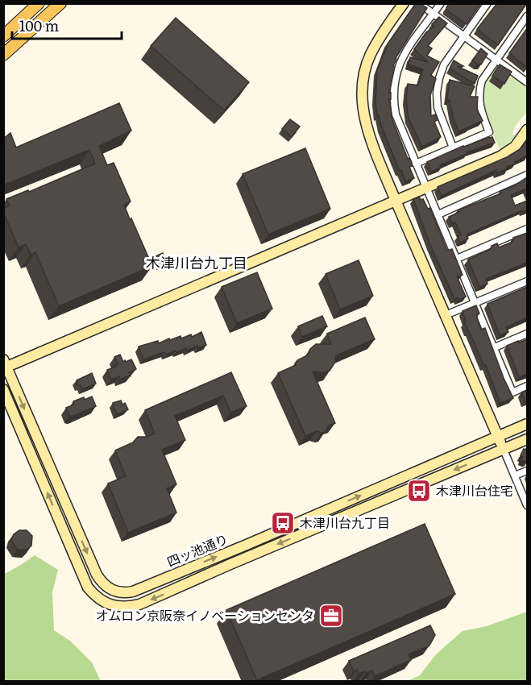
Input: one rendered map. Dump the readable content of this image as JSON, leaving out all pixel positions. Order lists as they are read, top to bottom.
{
  "streets": {
    "main road": ["四ッ池通り"]
  },
  "districts": ["木津川台九丁目"],
  "places": {
    "bus stop": ["木津川台住宅", "木津川台九丁目"],
    "office": ["オムロン京阪奈イノベーションセンタ"]
  },
  "scale_bar": "100 m"
}
